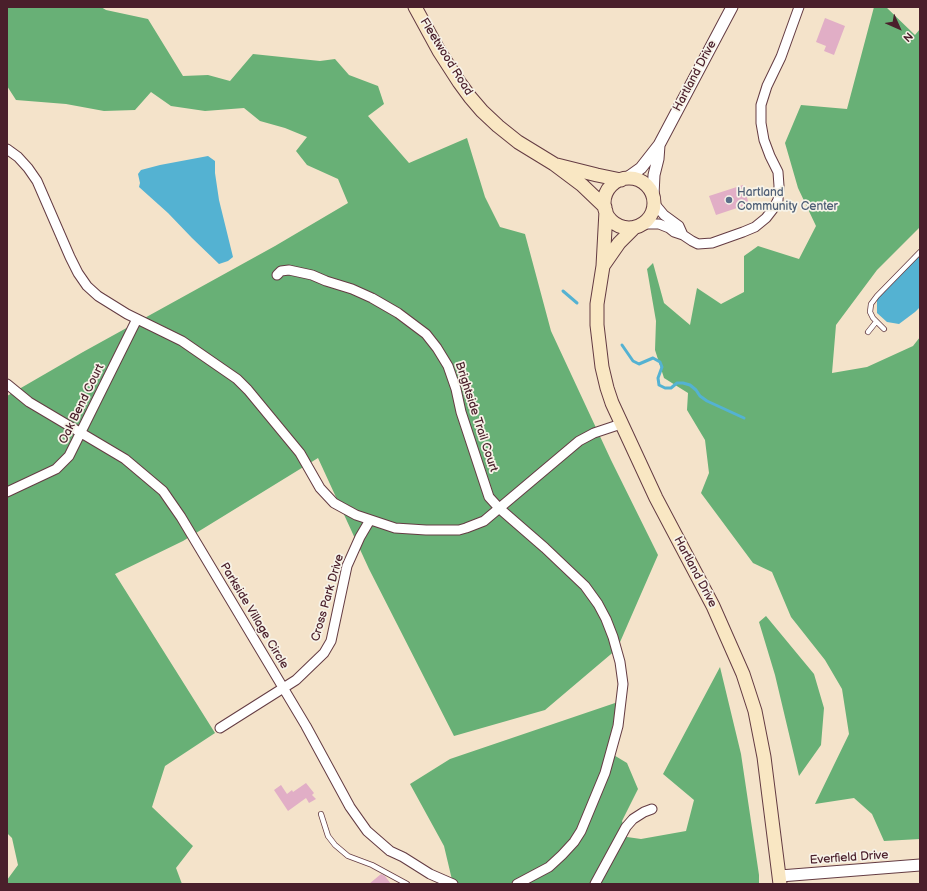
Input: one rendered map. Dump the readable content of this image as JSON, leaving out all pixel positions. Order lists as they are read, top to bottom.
{
  "streets": {
    "main road": ["Fleetwood Road", "Hartland Drive"],
    "street": [
      "Oak Bend Court",
      "Brightside Trail Court",
      "Cross Park Drive",
      "Parkside Village Circle",
      "Everfield Drive"
    ]
  },
  "crossings": [
    ["Fleetwood Road", "Hartland Drive"],
    ["Hartland Drive", "Everfield Drive"],
    ["Oak Bend Court", "Parkside Village Circle"],
    ["Cross Park Drive", "Parkside Village Circle"]
  ],
  "places": ["Hartland Community Center"],
  "north": "bottom right"
}
